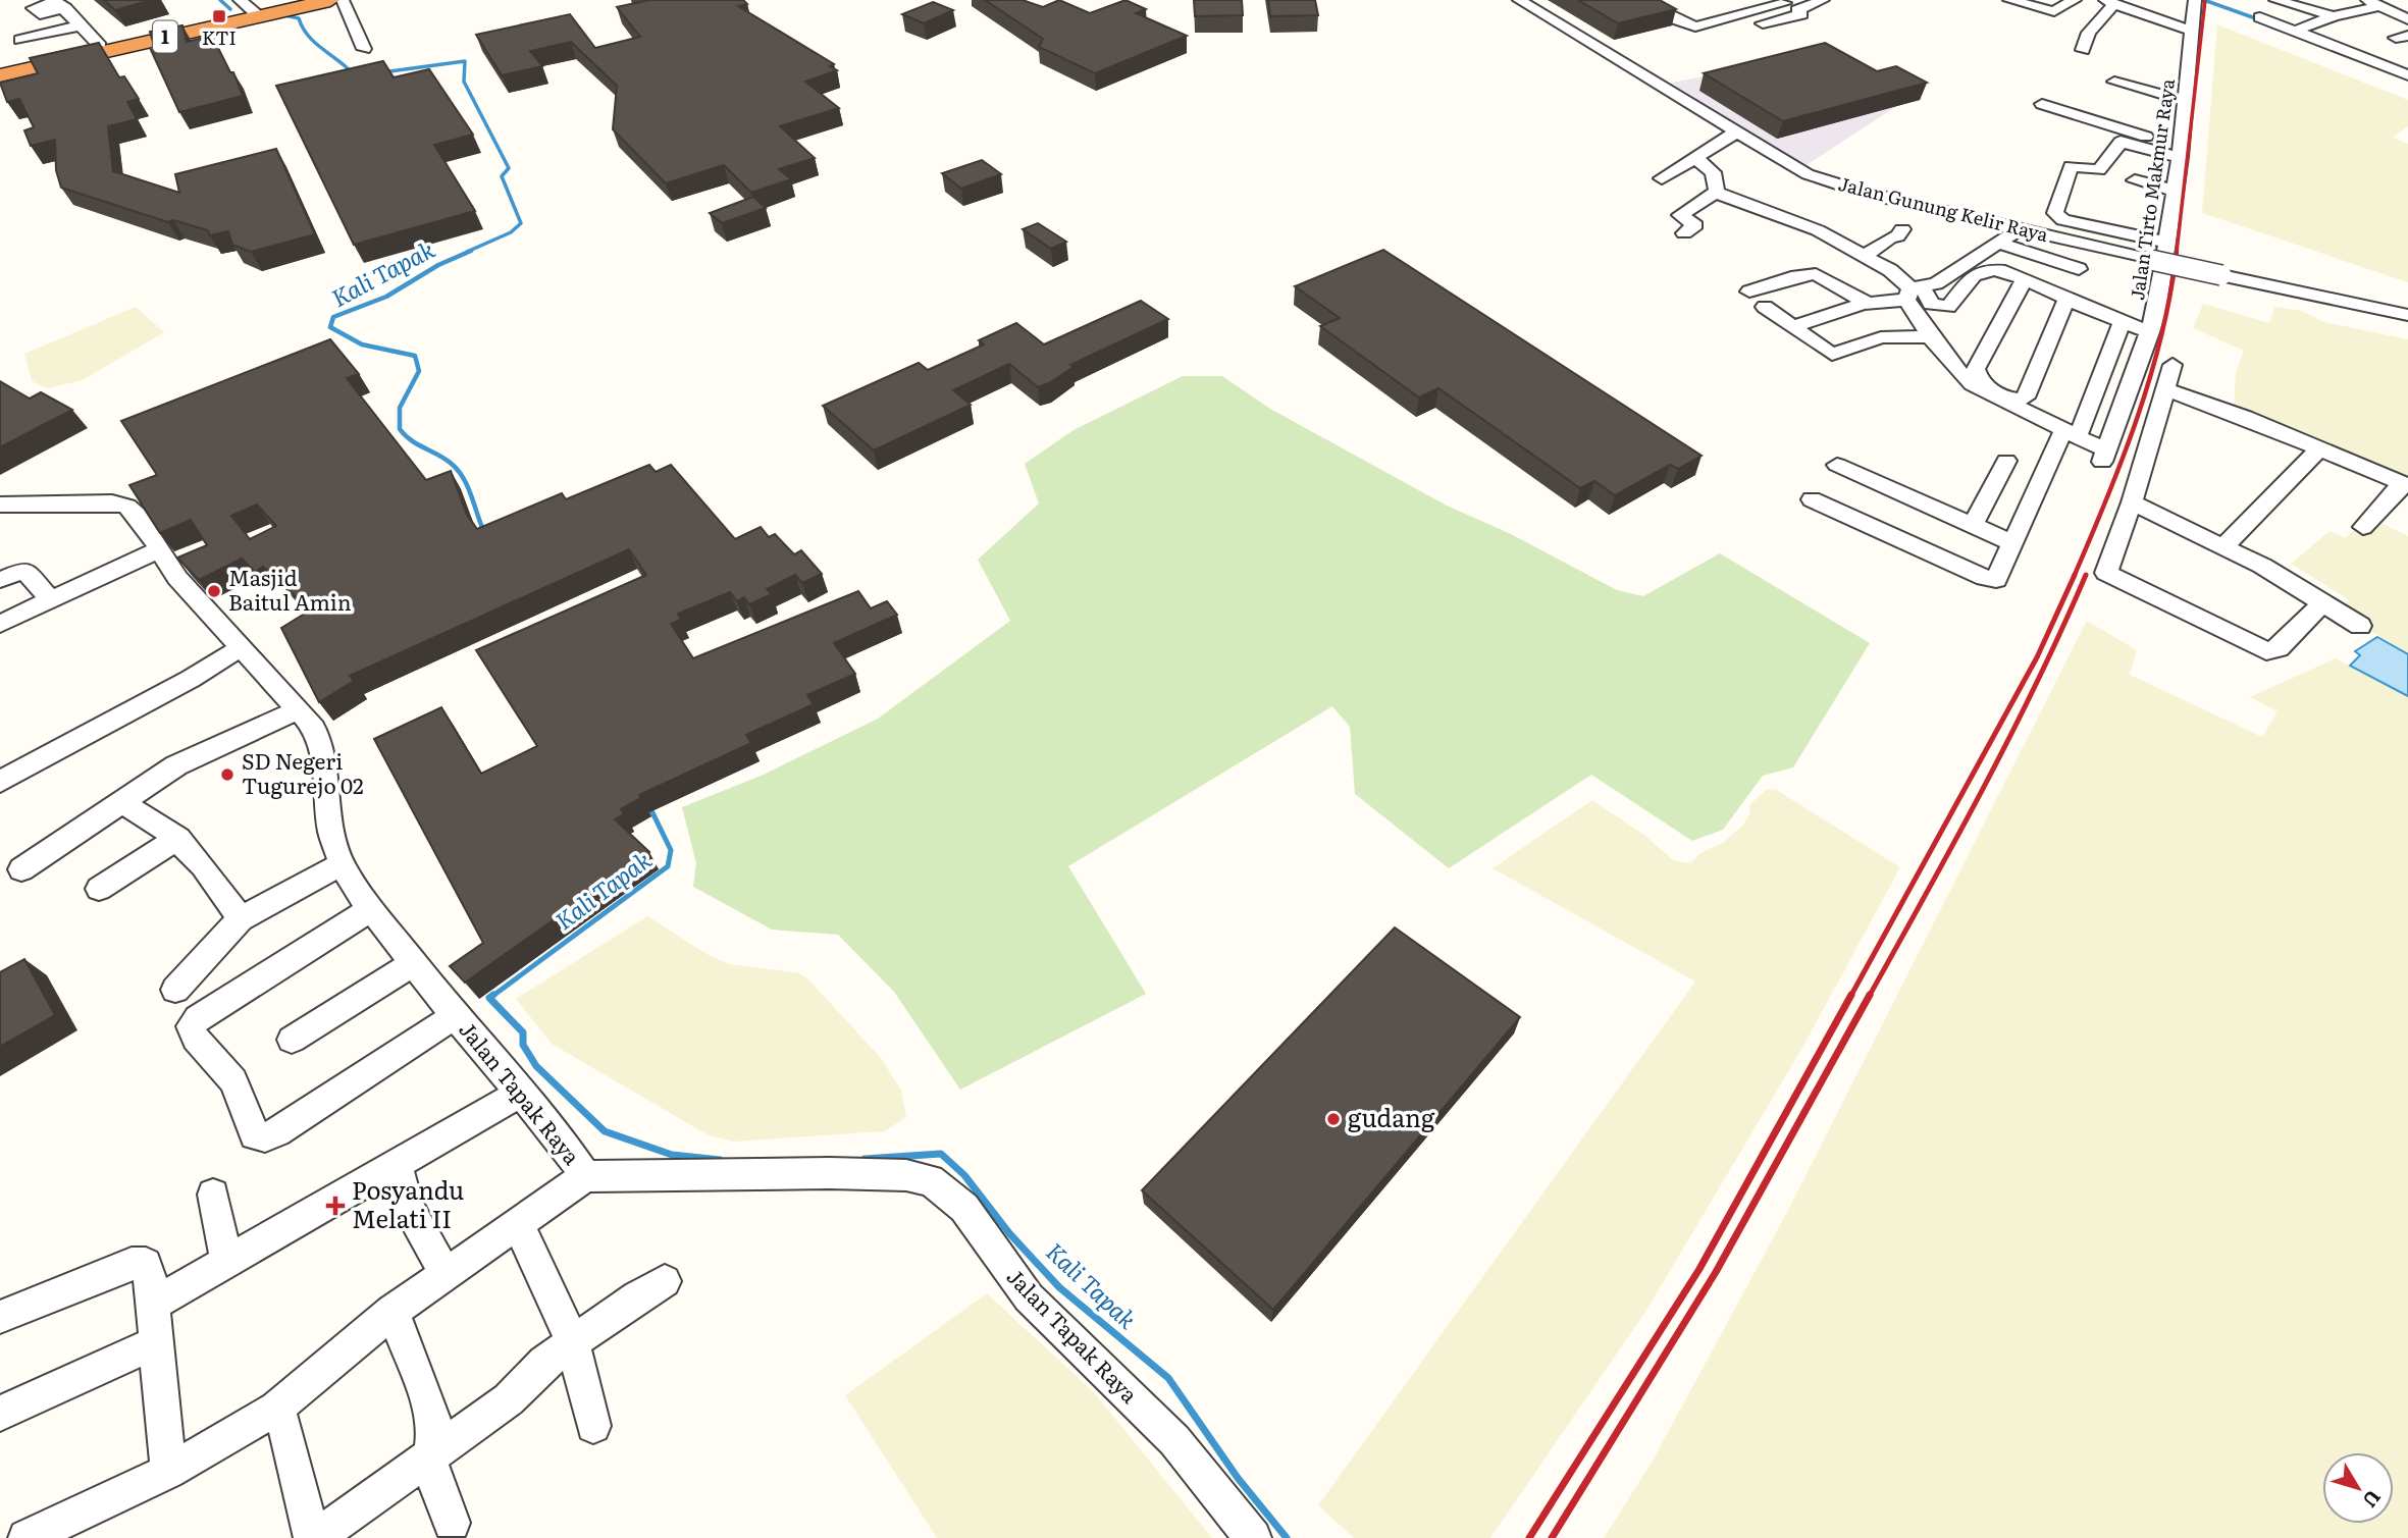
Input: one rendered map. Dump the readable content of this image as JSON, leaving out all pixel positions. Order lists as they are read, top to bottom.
{
  "streets": {
    "highway": ["1"],
    "street": ["Jalan Tirto Makmur Raya", "Jalan Gunung Kelir Raya", "Jalan Tapak Raya"]
  },
  "water": ["Kali Tapak"],
  "places": {
    "transit": ["KTI"],
    "other": ["Masjid Baitul Amin", "SD Negeri Tugurejo 02", "gudang"],
    "health": ["Posyandu Melati II"]
  },
  "north": "bottom right"
}
